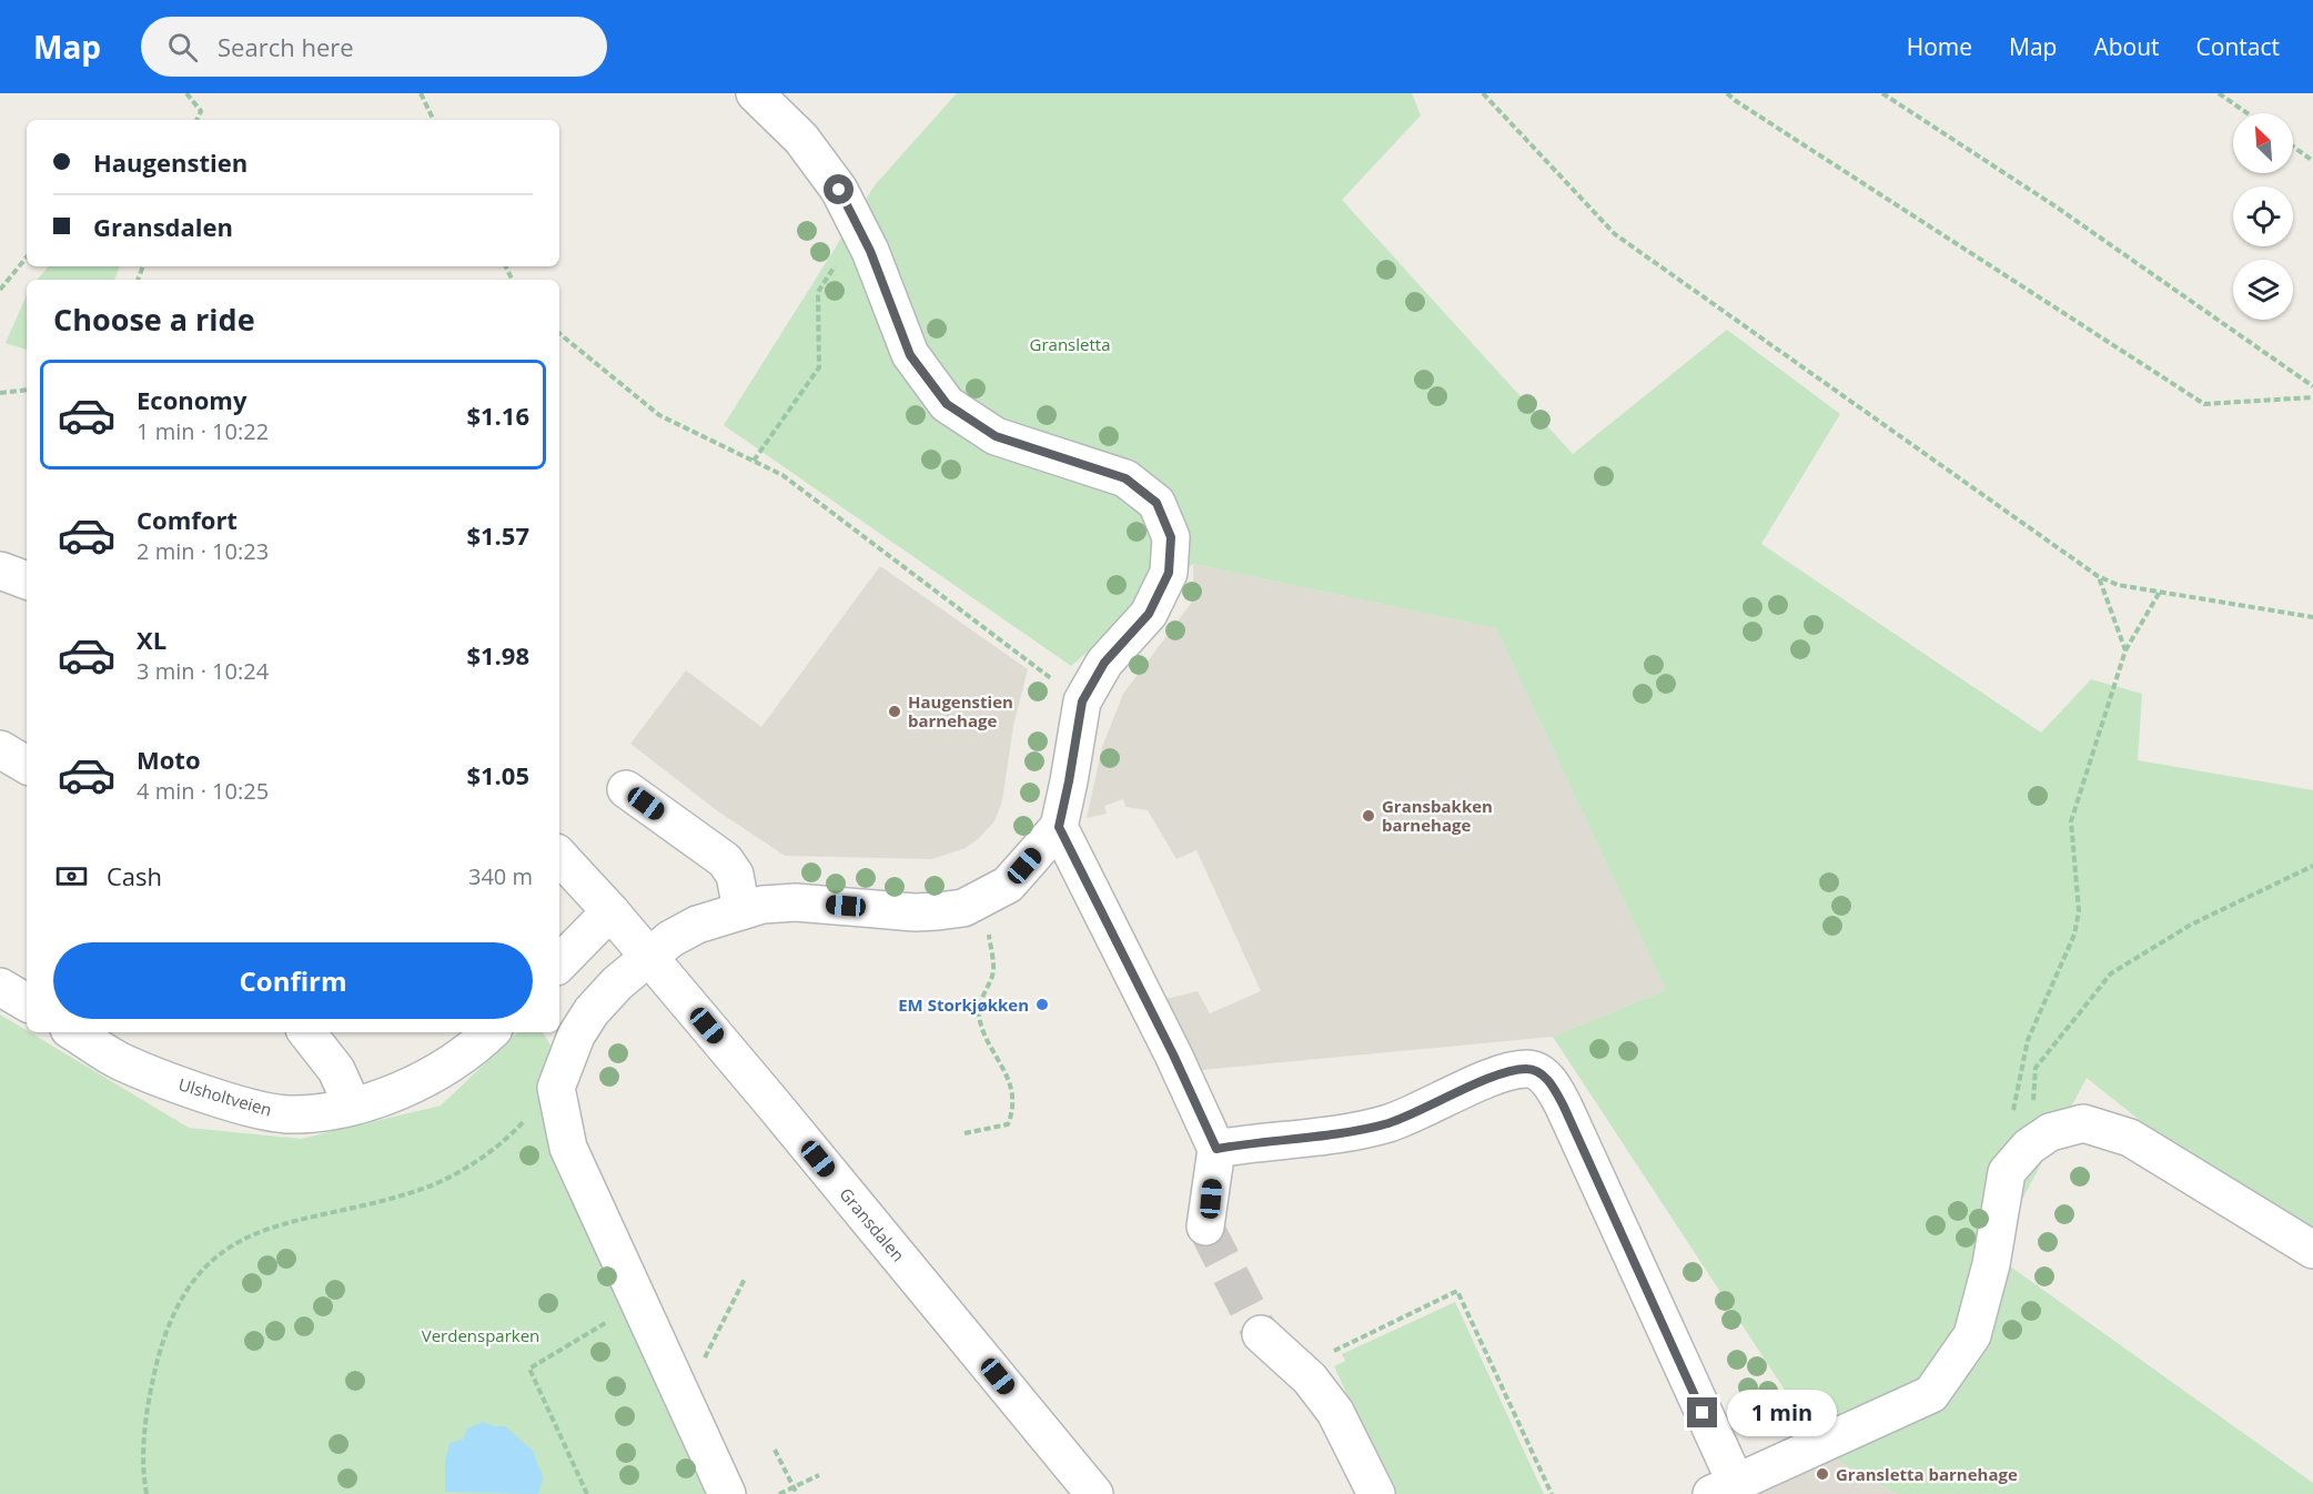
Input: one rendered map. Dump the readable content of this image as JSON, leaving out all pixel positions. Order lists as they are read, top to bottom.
{
  "streets": {
    "street": ["Ulsholtveien", "Gransdalen"]
  },
  "parks": ["Gransletta", "Verdensparken"],
  "places": [
    "Haugenstien barnehage",
    "Gransbakken barnehage",
    "EM Storkjøkken",
    "Gransletta barnehage"
  ],
  "north": "top left",
  "page": {
    "header": "Map",
    "search": "Search here",
    "nav": [
      "Home",
      "Map",
      "About",
      "Contact"
    ],
    "banner": ["Haugenstien", "Gransdalen"],
    "heading": "Choose a ride",
    "list": [
      {
        "name": "Economy",
        "note": "1 min · 10:22",
        "value": "$1.16"
      },
      {
        "name": "Comfort",
        "note": "2 min · 10:23",
        "value": "$1.57"
      },
      {
        "name": "XL",
        "note": "3 min · 10:24",
        "value": "$1.98"
      },
      {
        "name": "Moto",
        "note": "4 min · 10:25",
        "value": "$1.05"
      }
    ],
    "pay": ["Cash", "340 m"],
    "buttons": "Confirm",
    "bubble": "1 min"
  }
}
